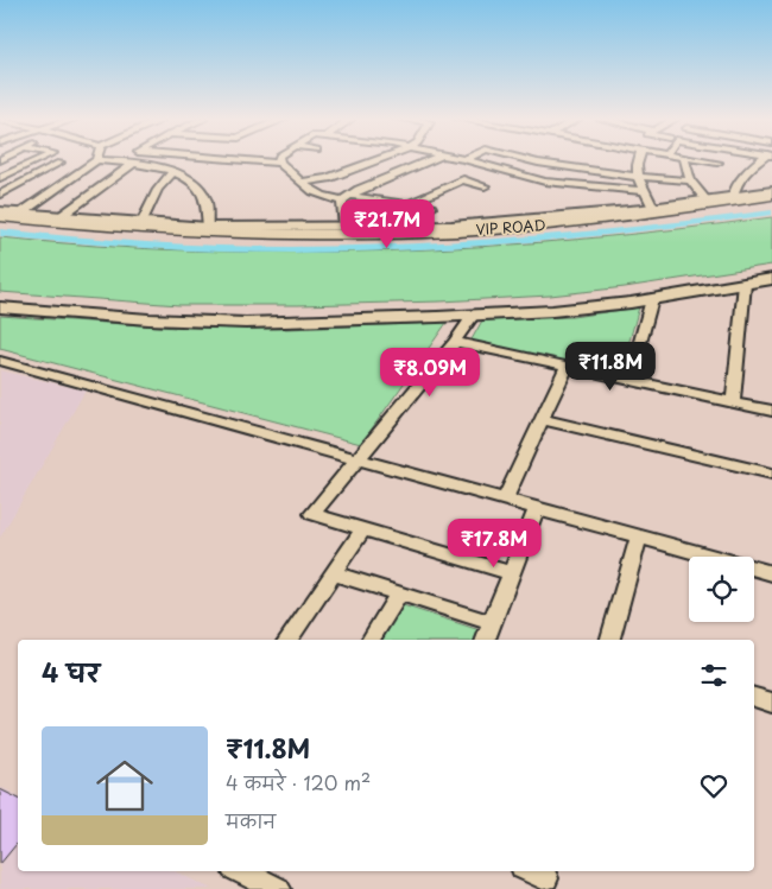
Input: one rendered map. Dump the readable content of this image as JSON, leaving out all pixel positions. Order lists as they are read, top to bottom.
{
  "streets": {
    "main road": ["VIP ROAD"]
  },
  "page": {
    "price": [
      "₹21.7M",
      "₹11.8M",
      "₹8.09M",
      "₹17.8M"
    ],
    "heading": "4 घर",
    "list": [
      {
        "name": "₹11.8M",
        "note": "4 कमरे · 120 m² · मकान"
      }
    ]
  }
}
